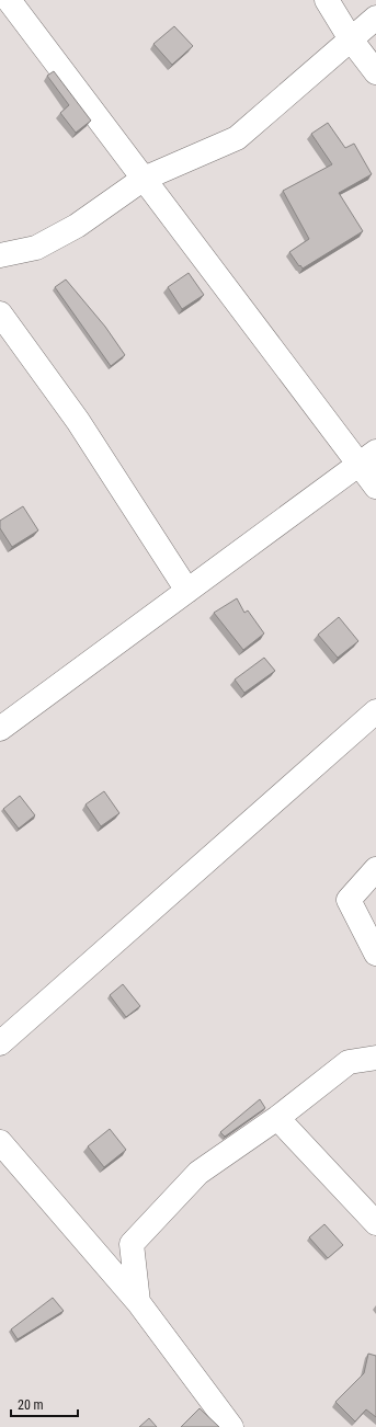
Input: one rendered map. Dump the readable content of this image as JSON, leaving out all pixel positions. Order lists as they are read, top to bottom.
{
  "scale_bar": "20 m"
}
